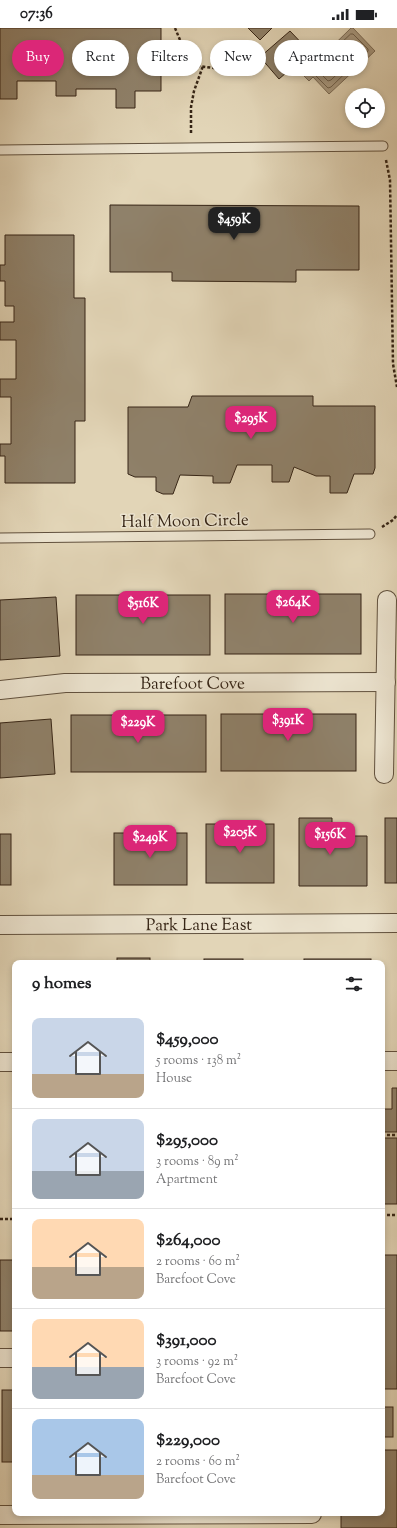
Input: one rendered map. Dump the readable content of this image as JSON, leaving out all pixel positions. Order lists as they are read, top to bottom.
{
  "streets": {
    "street": ["Barefoot Cove", "Park Lane East"],
    "lane": ["Half Moon Circle"]
  },
  "page": {
    "status": "07:36",
    "chip": [
      "Buy",
      "Rent",
      "Filters",
      "New",
      "Apartment"
    ],
    "price": [
      "$459K",
      "$295K",
      "$264K",
      "$516K",
      "$391K",
      "$229K",
      "$205K",
      "$156K",
      "$249K"
    ],
    "heading": "9 homes",
    "list": [
      {
        "name": "$459,000",
        "note": "5 rooms · 138 m² · House"
      },
      {
        "name": "$295,000",
        "note": "3 rooms · 89 m² · Apartment"
      },
      {
        "name": "$264,000",
        "note": "2 rooms · 60 m² · Barefoot Cove"
      },
      {
        "name": "$391,000",
        "note": "3 rooms · 92 m² · Barefoot Cove"
      },
      {
        "name": "$229,000",
        "note": "2 rooms · 60 m² · Barefoot Cove"
      }
    ]
  }
}
